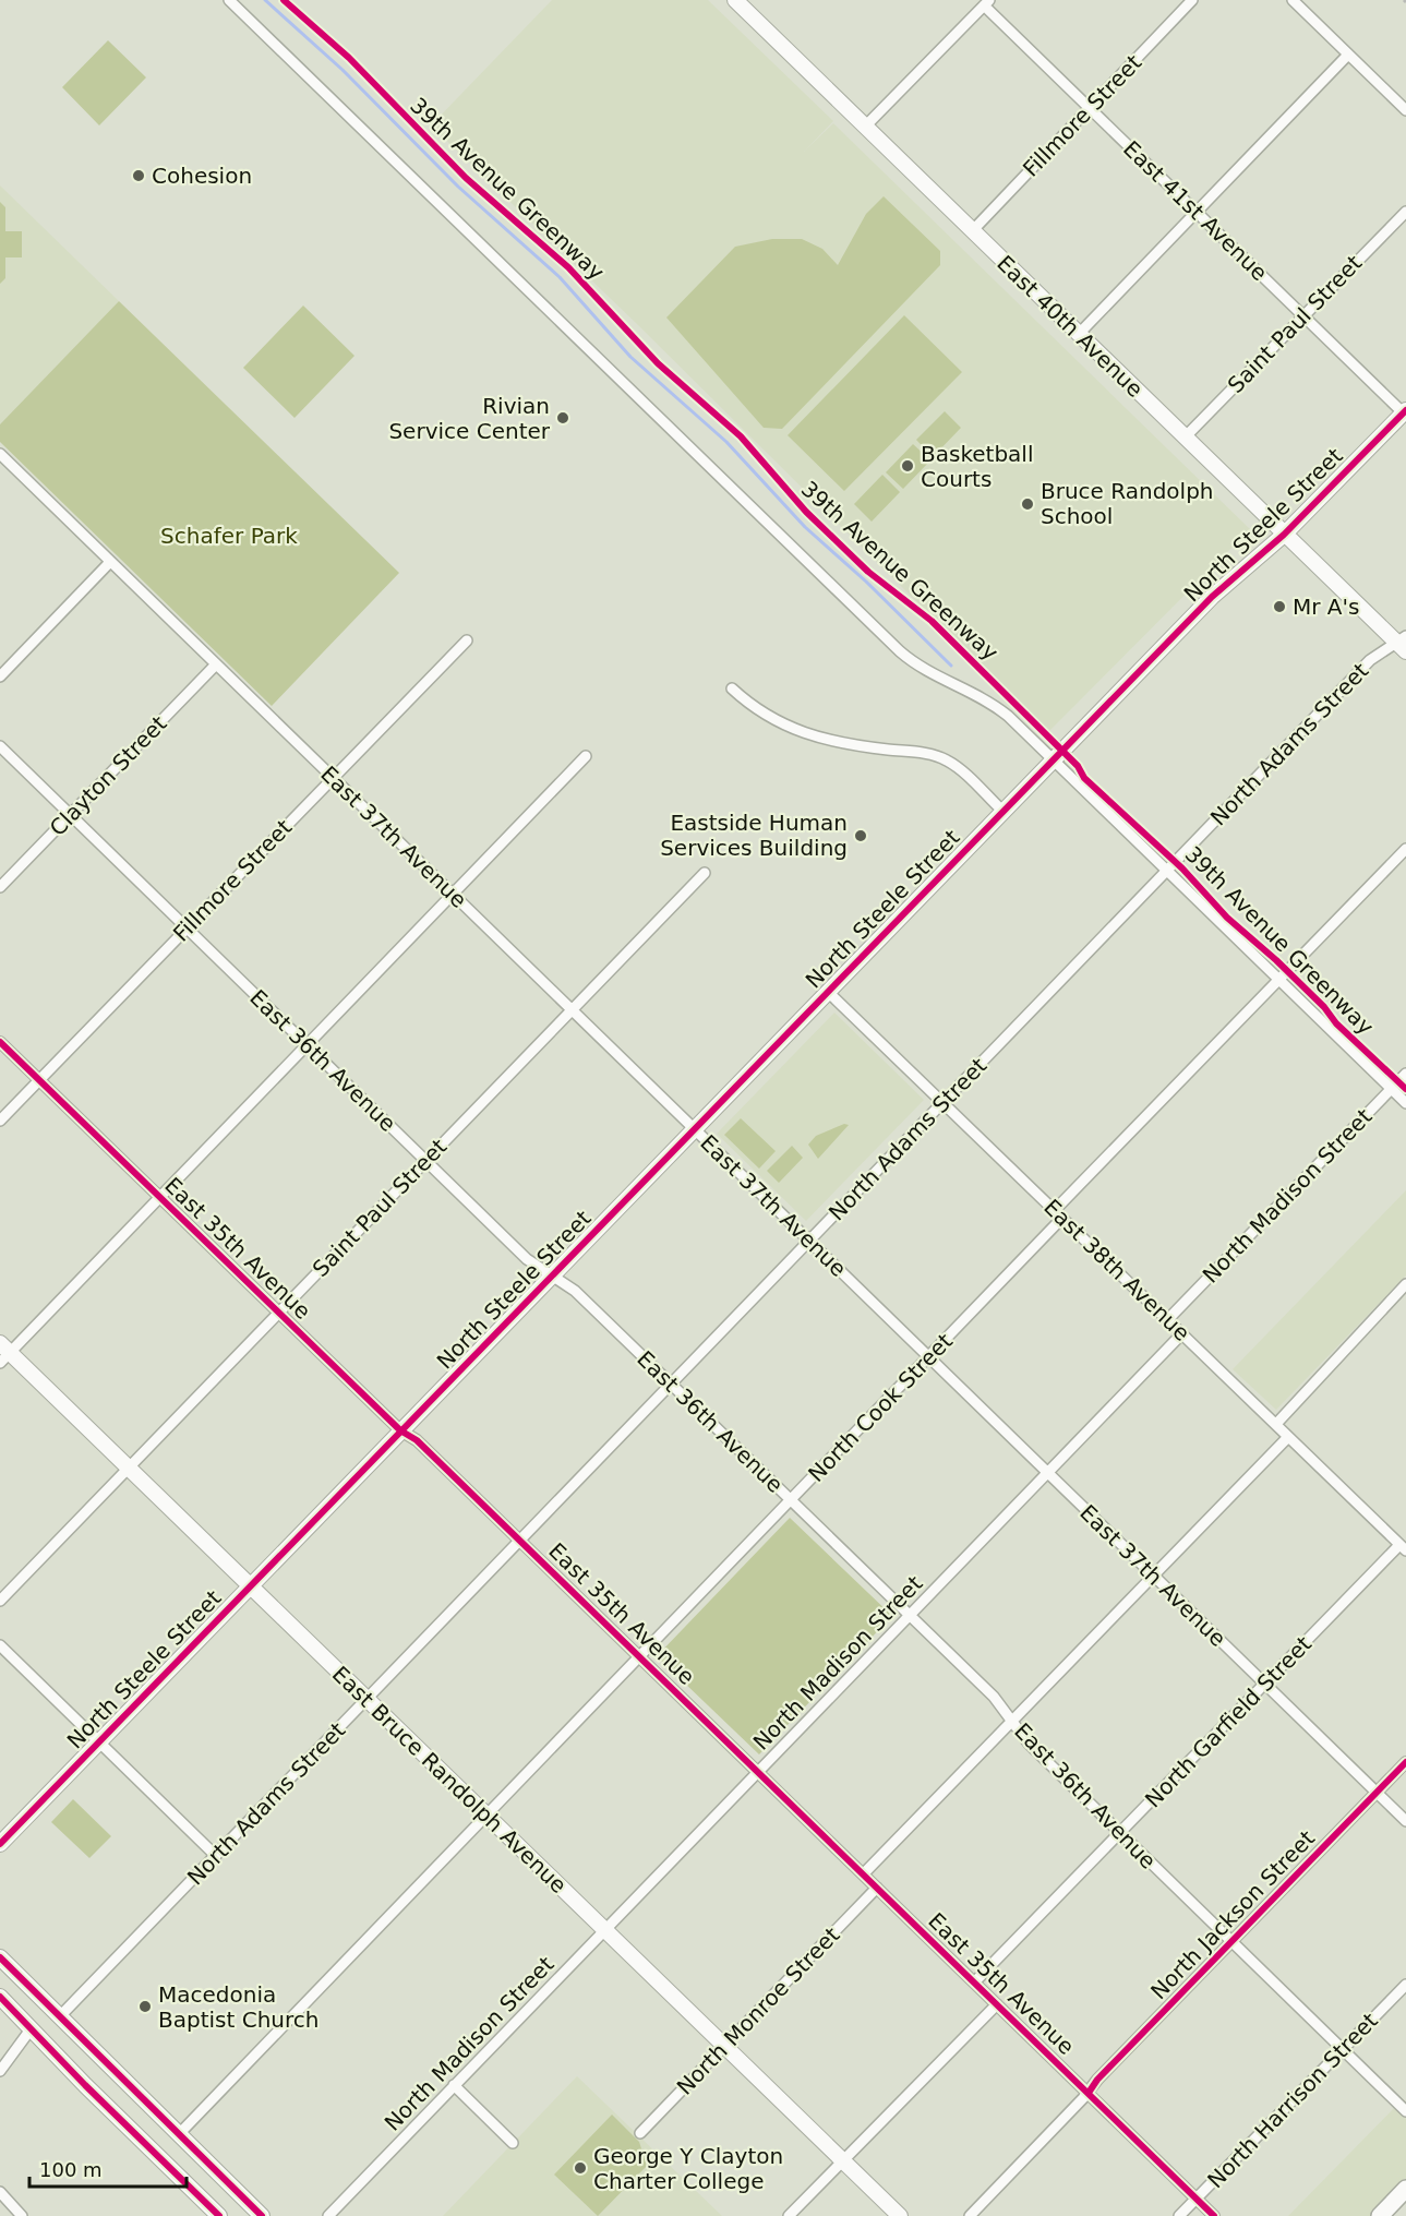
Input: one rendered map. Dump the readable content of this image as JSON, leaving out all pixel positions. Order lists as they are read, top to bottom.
{
  "streets": {
    "street": [
      "Fillmore Street",
      "East 41st Avenue",
      "Saint Paul Street",
      "East 40th Avenue",
      "North Steele Street",
      "North Adams Street",
      "Clayton Street",
      "East 37th Avenue",
      "East 36th Avenue",
      "North Madison Street",
      "East 35th Avenue",
      "East 38th Avenue",
      "North Cook Street",
      "North Garfield Street",
      "East Bruce Randolph Avenue",
      "North Jackson Street",
      "North Monroe Street",
      "North Harrison Street"
    ],
    "cycle path": ["39th Avenue Greenway"]
  },
  "crossings": [
    ["Fillmore Street", "East 41st Avenue"],
    ["Fillmore Street", "East 40th Avenue"],
    ["Fillmore Street", "East 37th Avenue"],
    ["Fillmore Street", "East 36th Avenue"],
    ["Fillmore Street", "East 35th Avenue"],
    ["East 41st Avenue", "Saint Paul Street"],
    ["East 41st Avenue", "North Steele Street"],
    ["Saint Paul Street", "East 40th Avenue"],
    ["Saint Paul Street", "East 37th Avenue"],
    ["Saint Paul Street", "East 36th Avenue"],
    ["Saint Paul Street", "East 35th Avenue"],
    ["Saint Paul Street", "East Bruce Randolph Avenue"],
    ["East 40th Avenue", "North Steele Street"],
    ["East 40th Avenue", "North Adams Street"],
    ["North Steele Street", "East 37th Avenue"],
    ["North Steele Street", "East 36th Avenue"],
    ["North Steele Street", "East 35th Avenue"],
    ["North Steele Street", "East 38th Avenue"],
    ["North Steele Street", "East Bruce Randolph Avenue"],
    ["North Adams Street", "East 37th Avenue"],
    ["North Adams Street", "East 36th Avenue"],
    ["North Adams Street", "East 35th Avenue"],
    ["North Adams Street", "East 38th Avenue"],
    ["North Adams Street", "East Bruce Randolph Avenue"],
    ["Clayton Street", "East 37th Avenue"],
    ["Clayton Street", "East 36th Avenue"],
    ["East 37th Avenue", "North Madison Street"],
    ["East 37th Avenue", "North Cook Street"],
    ["East 37th Avenue", "North Garfield Street"],
    ["East 37th Avenue", "North Jackson Street"],
    ["East 36th Avenue", "North Madison Street"],
    ["East 36th Avenue", "North Cook Street"],
    ["East 36th Avenue", "North Garfield Street"],
    ["East 36th Avenue", "North Jackson Street"],
    ["East 36th Avenue", "North Harrison Street"],
    ["North Madison Street", "East 35th Avenue"],
    ["North Madison Street", "East 38th Avenue"],
    ["North Madison Street", "East Bruce Randolph Avenue"],
    ["East 35th Avenue", "North Cook Street"],
    ["East 35th Avenue", "North Garfield Street"],
    ["East 35th Avenue", "North Jackson Street"],
    ["East 35th Avenue", "North Monroe Street"],
    ["East 35th Avenue", "North Harrison Street"],
    ["East 38th Avenue", "North Cook Street"],
    ["East 38th Avenue", "North Garfield Street"],
    ["North Cook Street", "East Bruce Randolph Avenue"],
    ["East Bruce Randolph Avenue", "North Monroe Street"]
  ],
  "parks": ["Schafer Park"],
  "places": [
    "Cohesion",
    "Rivian Service Center",
    "Basketball Courts",
    "Bruce Randolph School",
    "Mr A's",
    "Eastside Human Services Building",
    "Macedonia Baptist Church",
    "George Y Clayton Charter College"
  ],
  "scale_bar": "100 m"
}
